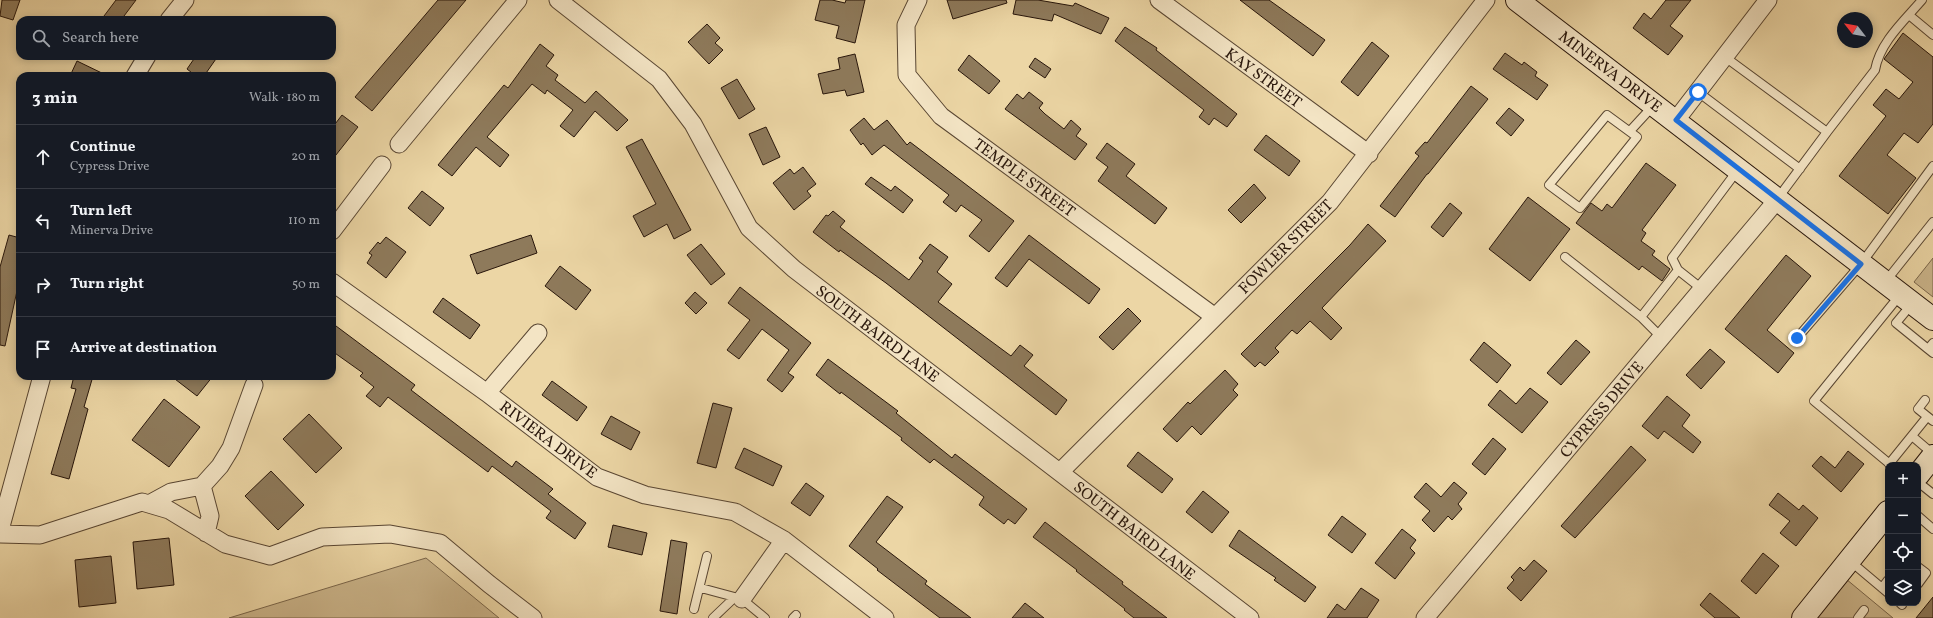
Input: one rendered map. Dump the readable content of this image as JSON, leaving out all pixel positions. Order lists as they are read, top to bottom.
{
  "streets": {
    "street": [
      "MINERVA DRIVE",
      "KAY STREET",
      "TEMPLE STREET",
      "FOWLER STREET",
      "SOUTH BAIRD LANE",
      "CYPRESS DRIVE",
      "RIVIERA DRIVE"
    ]
  },
  "crossings": [
    ["MINERVA DRIVE", "CYPRESS DRIVE"],
    ["KAY STREET", "FOWLER STREET"],
    ["TEMPLE STREET", "FOWLER STREET"],
    ["FOWLER STREET", "SOUTH BAIRD LANE"]
  ],
  "north": "top left",
  "page": {
    "search": "Search here",
    "heading": ["3 min", "Walk · 180 m"],
    "list": [
      ["Continue", "Cypress Drive", "20 m"],
      ["Turn left", "Minerva Drive", "110 m"],
      ["Turn right", "50 m"],
      "Arrive at destination"
    ],
    "map_buttons": ["+", "−"]
  }
}
